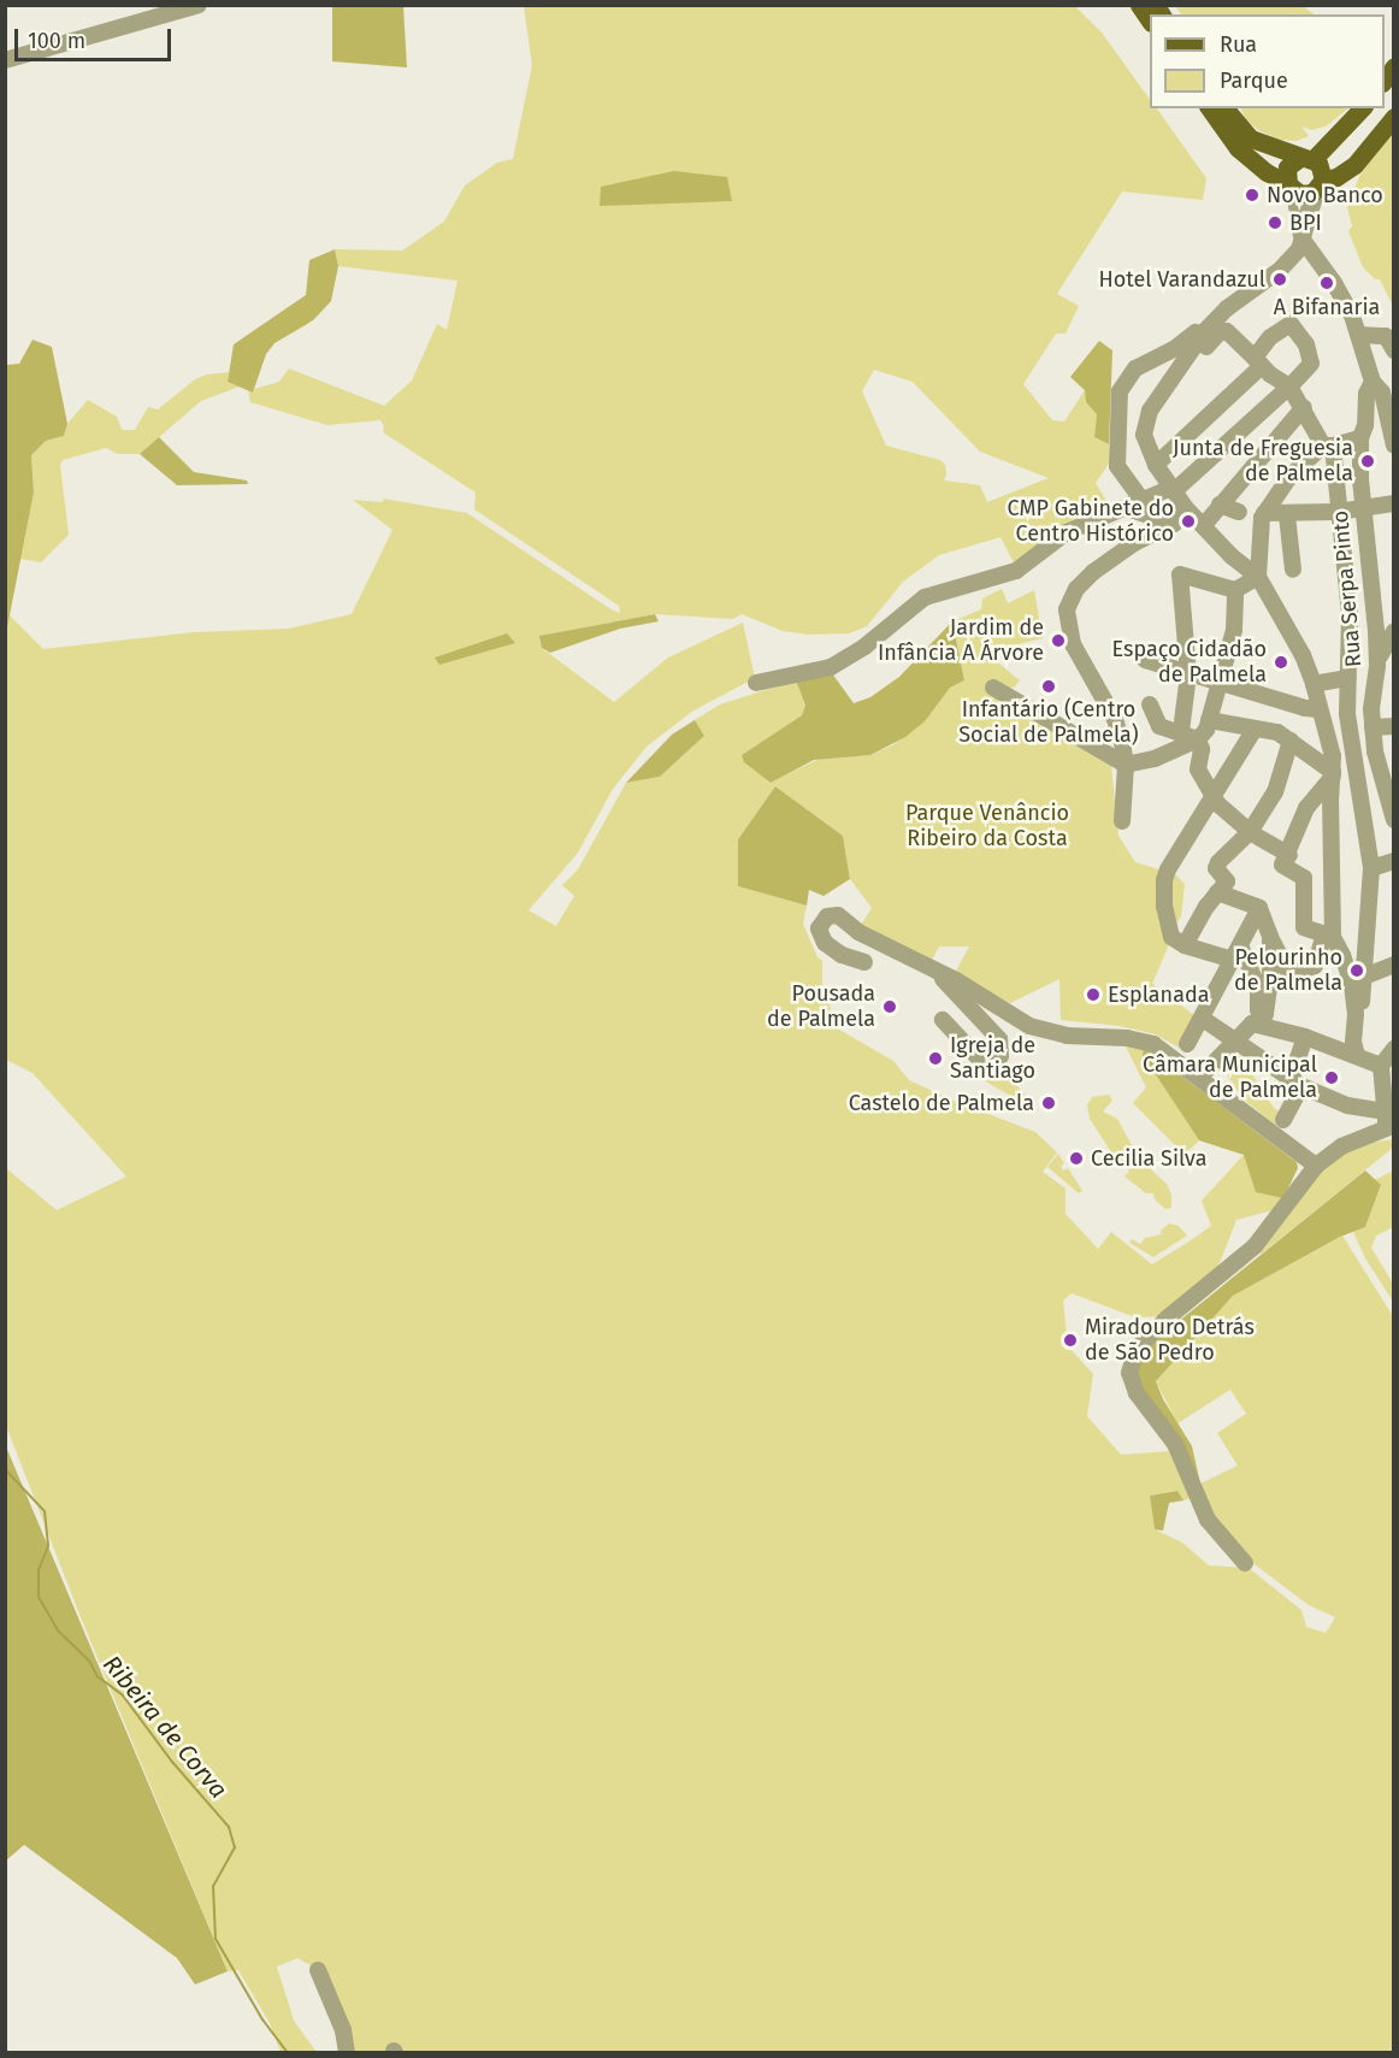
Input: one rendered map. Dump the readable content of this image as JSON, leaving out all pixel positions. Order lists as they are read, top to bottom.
{
  "streets": {
    "street": ["Rua Serpa Pinto"]
  },
  "water": ["Ribeira de Corva"],
  "parks": ["Parque Venâncio Ribeiro da Costa"],
  "places": [
    "Novo Banco",
    "BPI",
    "Hotel Varandazul",
    "A Bifanaria",
    "Junta de Freguesia de Palmela",
    "CMP Gabinete do Centro Histórico",
    "Jardim de Infância A Árvore",
    "Espaço Cidadão de Palmela",
    "Infantário (Centro Social de Palmela)",
    "Pelourinho de Palmela",
    "Esplanada",
    "Pousada de Palmela",
    "Igreja de Santiago",
    "Câmara Municipal de Palmela",
    "Castelo de Palmela",
    "Cecilia Silva",
    "Miradouro Detrás de São Pedro"
  ],
  "legend": ["Rua", "Parque"],
  "scale_bar": "100 m"
}
